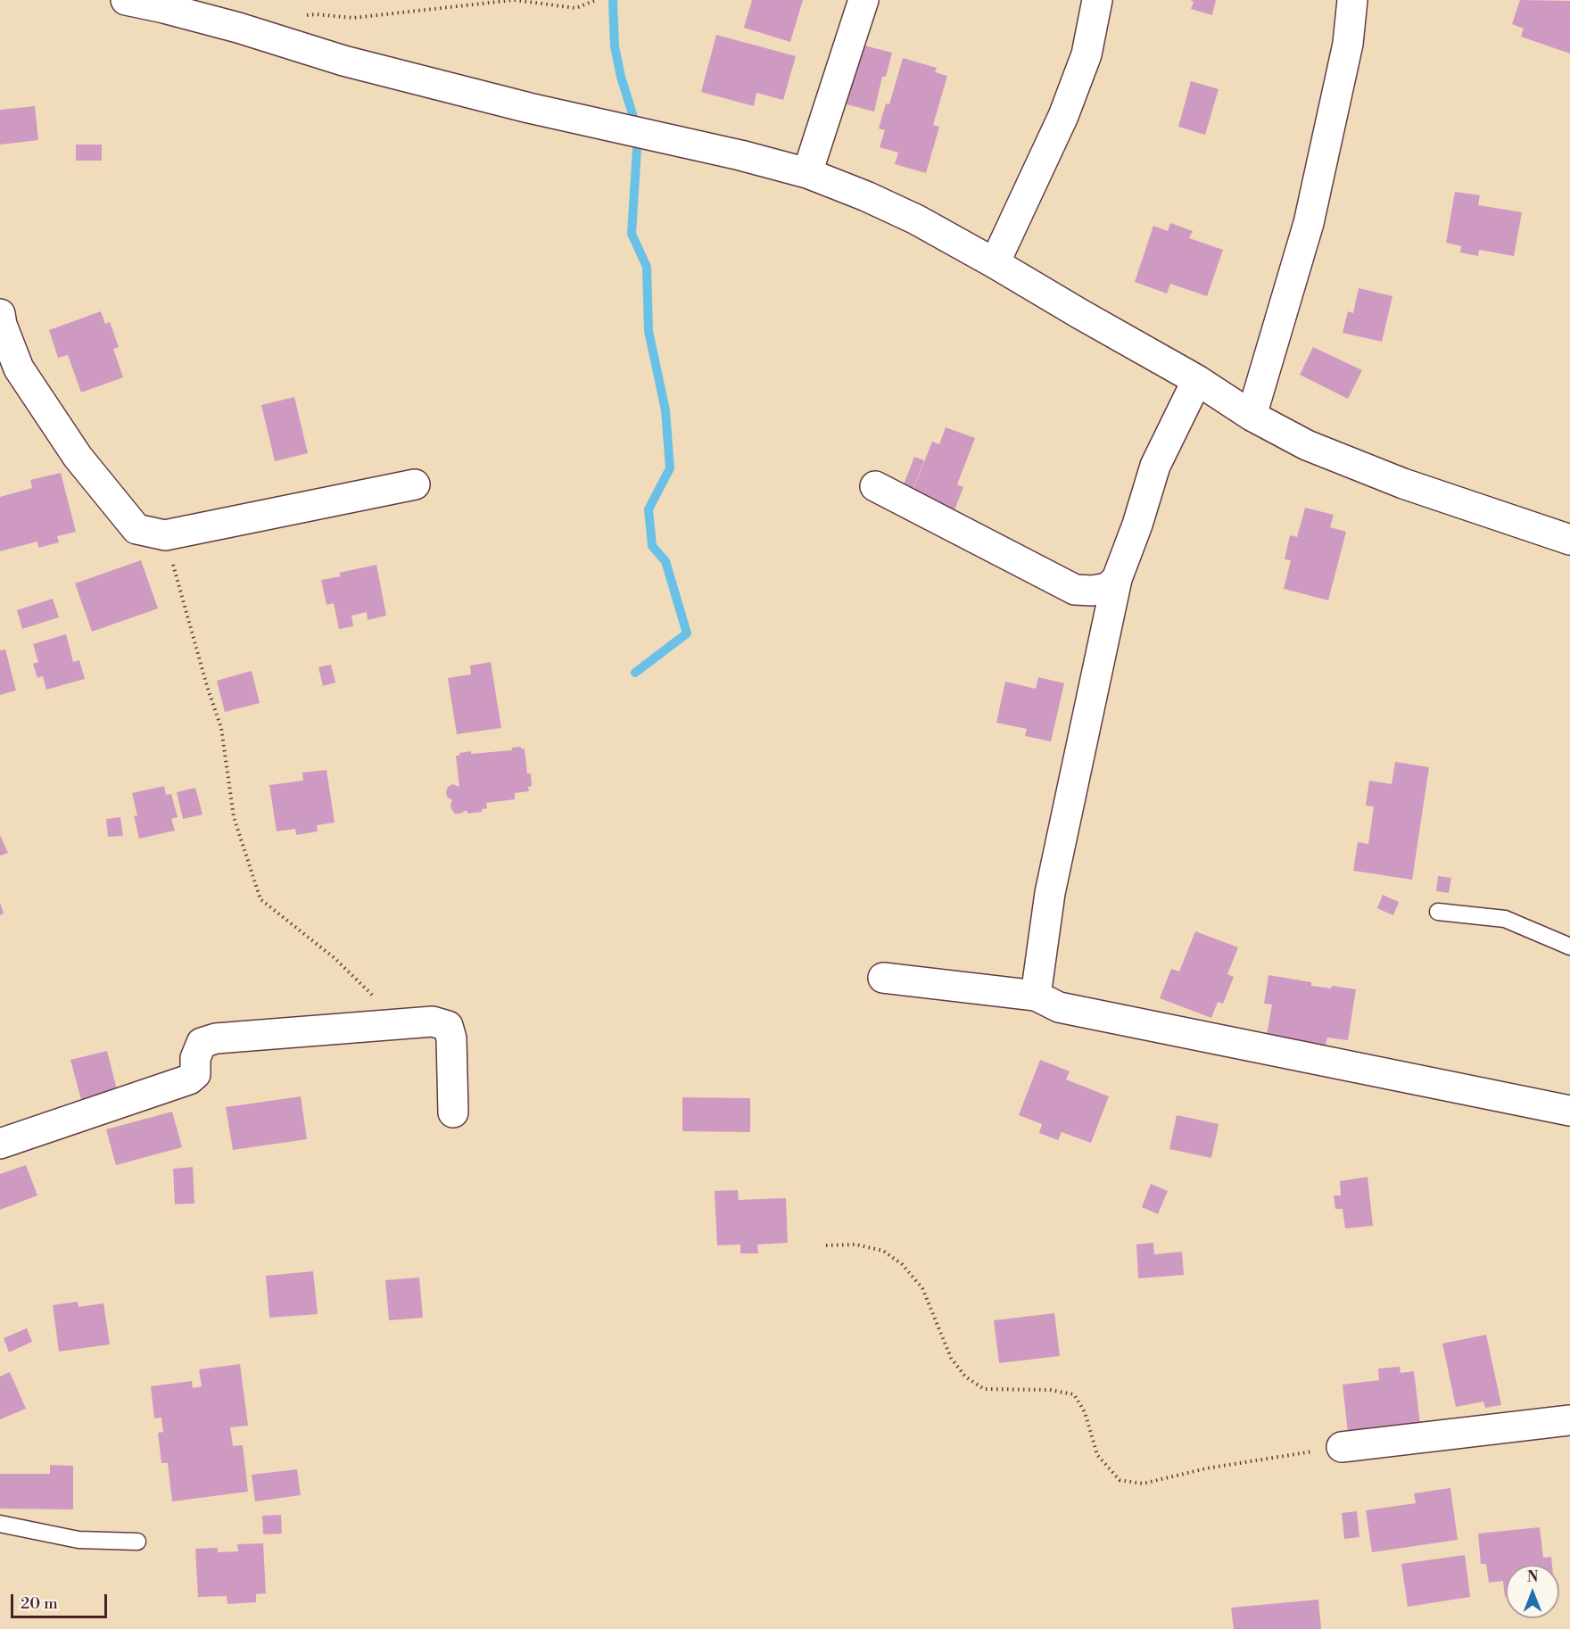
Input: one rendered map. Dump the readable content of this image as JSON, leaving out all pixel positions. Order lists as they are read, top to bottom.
{
  "scale_bar": "20 m",
  "north": "top"
}
